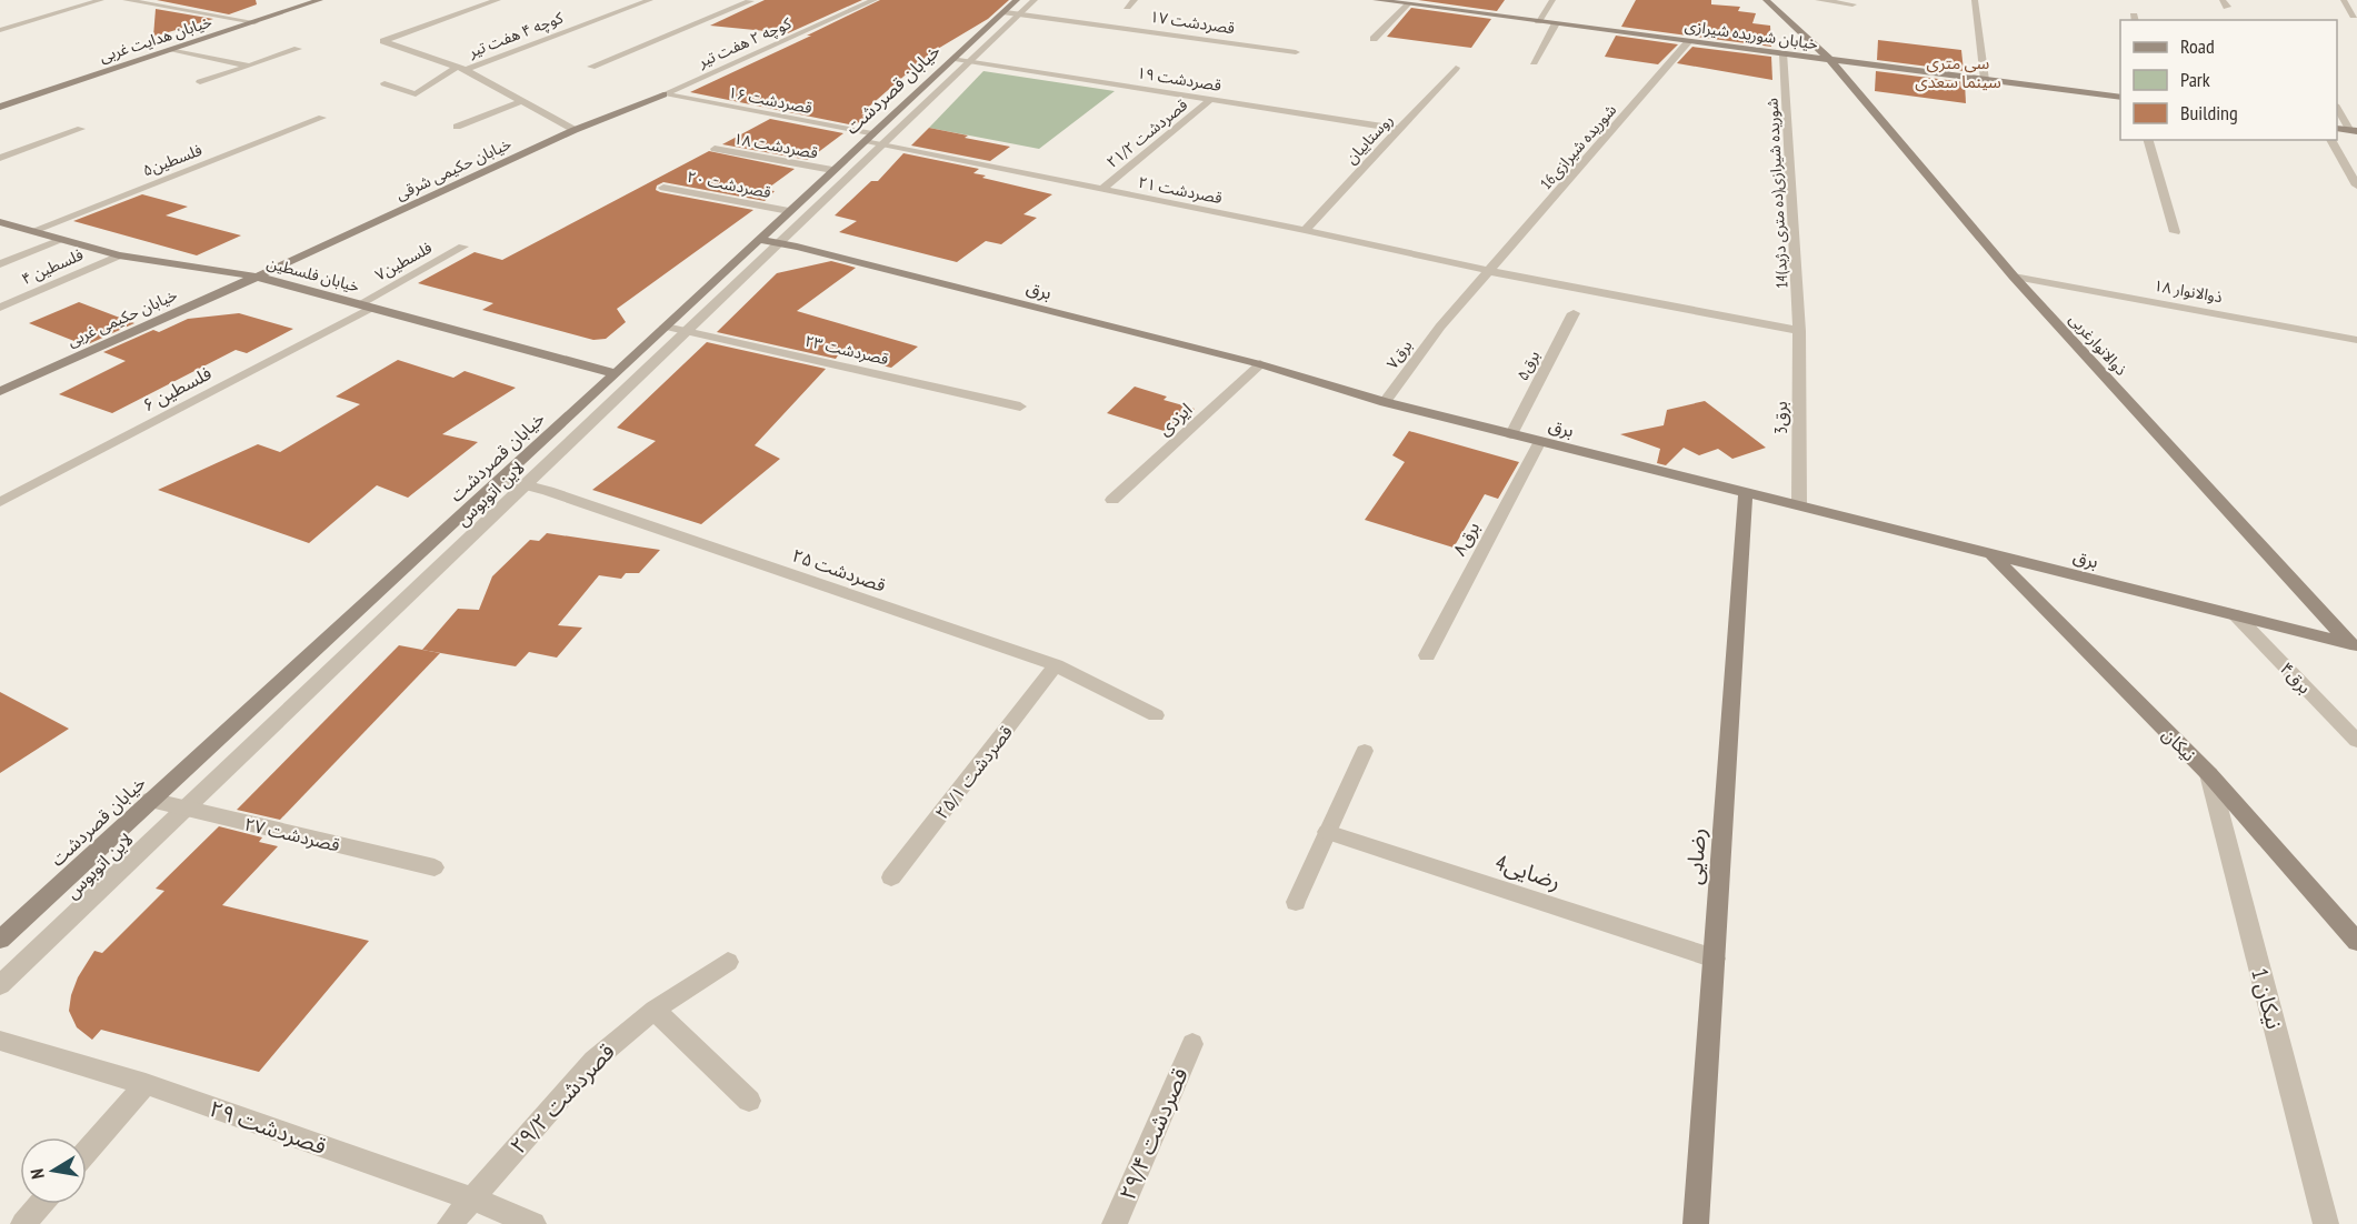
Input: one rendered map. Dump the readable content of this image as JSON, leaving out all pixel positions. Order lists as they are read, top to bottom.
{
  "streets": {
    "street": [
      "قصردشت ۱۷",
      "کوچه ۴ هفت تیر",
      "خیابان شوریده شیرازی",
      "خیابان هدایت غربی",
      "کوچه ۲ هفت تیر",
      "قصردشت ۱۹",
      "خیابان قصردشت",
      "قصردشت ۱۶",
      "قصردشت ۲۱/۲",
      "روستاییان",
      "قصردشت ۱۸",
      "شوریده شیرازی16",
      "فلسطین۵",
      "خیابان حکیمی شرقی",
      "قصردشت ۲۰",
      "قصردشت ۲۱",
      "14شوریده شیرازی(ده متری دژبد)",
      "۷فلسطین",
      "۴ فلسطین",
      "خیابان فلسطین",
      "برق",
      "ذوالانوار ۱۸",
      "خیابان حکیمی غربی",
      "ذوالانوارغربی",
      "قصردشت ۲۳",
      "برق۷",
      "برق۵",
      "فلسطین ۶",
      "3برق",
      "ایزدی",
      "لاین اتوبوس",
      "برق۸",
      "قصردشت ۲۵",
      "برق۴",
      "نیکان",
      "قصردشت ۲۵/۱",
      "قصردشت ۲۷",
      "رضایی",
      "4رضایی",
      "نیکان 1",
      "قصردشت ۲۹/۲",
      "قصردشت ۲۹",
      "قصردشت ۲۹/۴"
    ]
  },
  "crossings": [
    ["قصردشت ۱۷", "خیابان قصردشت"],
    ["قصردشت ۱۷", "لاین اتوبوس"],
    ["خیابان شوریده شیرازی", "شوریده شیرازی16"],
    ["خیابان شوریده شیرازی", "14شوریده شیرازی(ده متری دژبد)"],
    ["خیابان شوریده شیرازی", "ذوالانوارغربی"],
    ["کوچه ۲ هفت تیر", "قصردشت ۱۶"],
    ["کوچه ۲ هفت تیر", "خیابان حکیمی شرقی"],
    ["قصردشت ۱۹", "خیابان قصردشت"],
    ["قصردشت ۱۹", "قصردشت ۲۱/۲"],
    ["قصردشت ۱۹", "روستاییان"],
    ["قصردشت ۱۹", "لاین اتوبوس"],
    ["خیابان قصردشت", "قصردشت ۱۶"],
    ["خیابان قصردشت", "قصردشت ۱۸"],
    ["خیابان قصردشت", "قصردشت ۲۰"],
    ["خیابان قصردشت", "قصردشت ۲۱"],
    ["خیابان قصردشت", "خیابان فلسطین"],
    ["خیابان قصردشت", "برق"],
    ["خیابان قصردشت", "قصردشت ۲۳"],
    ["خیابان قصردشت", "لاین اتوبوس"],
    ["خیابان قصردشت", "قصردشت ۲۵"],
    ["خیابان قصردشت", "قصردشت ۲۷"],
    ["قصردشت ۱۶", "خیابان حکیمی شرقی"],
    ["قصردشت ۱۶", "قصردشت ۲۱"],
    ["قصردشت ۱۶", "لاین اتوبوس"],
    ["قصردشت ۲۱/۲", "قصردشت ۲۱"],
    ["روستاییان", "قصردشت ۲۱"],
    ["شوریده شیرازی16", "قصردشت ۲۱"],
    ["شوریده شیرازی16", "برق۷"],
    ["فلسطین۵", "خیابان فلسطین"],
    ["خیابان حکیمی شرقی", "خیابان فلسطین"],
    ["خیابان حکیمی شرقی", "خیابان حکیمی غربی"],
    ["قصردشت ۲۱", "14شوریده شیرازی(ده متری دژبد)"],
    ["قصردشت ۲۱", "3برق"],
    ["قصردشت ۲۱", "لاین اتوبوس"],
    ["14شوریده شیرازی(ده متری دژبد)", "3برق"],
    ["۷فلسطین", "خیابان فلسطین"],
    ["۷فلسطین", "فلسطین ۶"],
    ["۴ فلسطین", "خیابان فلسطین"],
    ["خیابان فلسطین", "خیابان حکیمی غربی"],
    ["خیابان فلسطین", "فلسطین ۶"],
    ["برق", "ذوالانوارغربی"],
    ["برق", "برق۷"],
    ["برق", "برق۵"],
    ["برق", "3برق"],
    ["برق", "ایزدی"],
    ["برق", "لاین اتوبوس"],
    ["برق", "برق۸"],
    ["برق", "برق۴"],
    ["برق", "نیکان"],
    ["برق", "رضایی"],
    ["ذوالانوار ۱۸", "ذوالانوارغربی"],
    ["قصردشت ۲۳", "لاین اتوبوس"],
    ["لاین اتوبوس", "قصردشت ۲۵"],
    ["لاین اتوبوس", "قصردشت ۲۷"],
    ["قصردشت ۲۵", "قصردشت ۲۵/۱"],
    ["نیکان", "نیکان 1"],
    ["رضایی", "4رضایی"],
    ["قصردشت ۲۹/۲", "قصردشت ۲۹"]
  ],
  "districts": ["سی متری سینما سعدی"],
  "legend": ["Road", "Park", "Building"],
  "north": "left"
}
